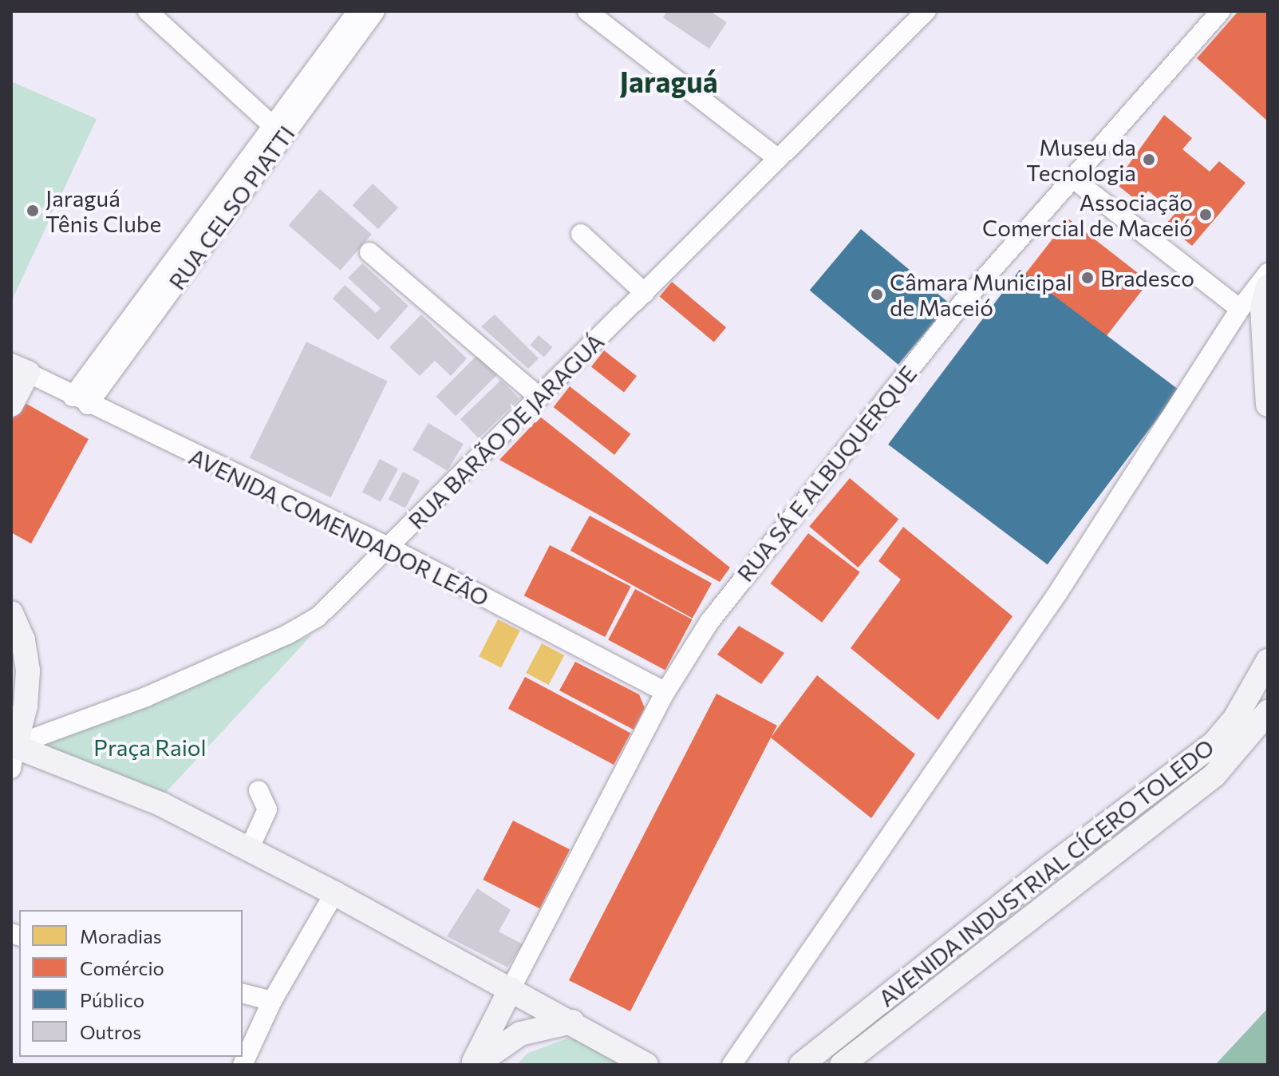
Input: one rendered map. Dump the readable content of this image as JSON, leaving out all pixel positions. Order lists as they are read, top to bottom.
{
  "streets": {
    "main road": ["AVENIDA INDUSTRIAL CÍCERO TOLEDO"],
    "street": [
      "RUA CELSO PIATTI",
      "RUA BARÃO DE JARAGUÁ",
      "RUA SÁ E ALBUQUERQUE",
      "AVENIDA COMENDADOR LEÃO"
    ]
  },
  "crossings": [
    ["RUA CELSO PIATTI", "AVENIDA COMENDADOR LEÃO"],
    ["RUA BARÃO DE JARAGUÁ", "AVENIDA COMENDADOR LEÃO"],
    ["RUA SÁ E ALBUQUERQUE", "AVENIDA COMENDADOR LEÃO"]
  ],
  "districts": ["Jaraguá"],
  "parks": ["Praça Raiol"],
  "places": [
    "Museu da Tecnologia",
    "Jaraguá Tênis Clube",
    "Associação Comercial de Maceió",
    "Bradesco",
    "Câmara Municipal de Maceió"
  ],
  "legend": [
    "Moradias",
    "Comércio",
    "Público",
    "Outros"
  ]
}
